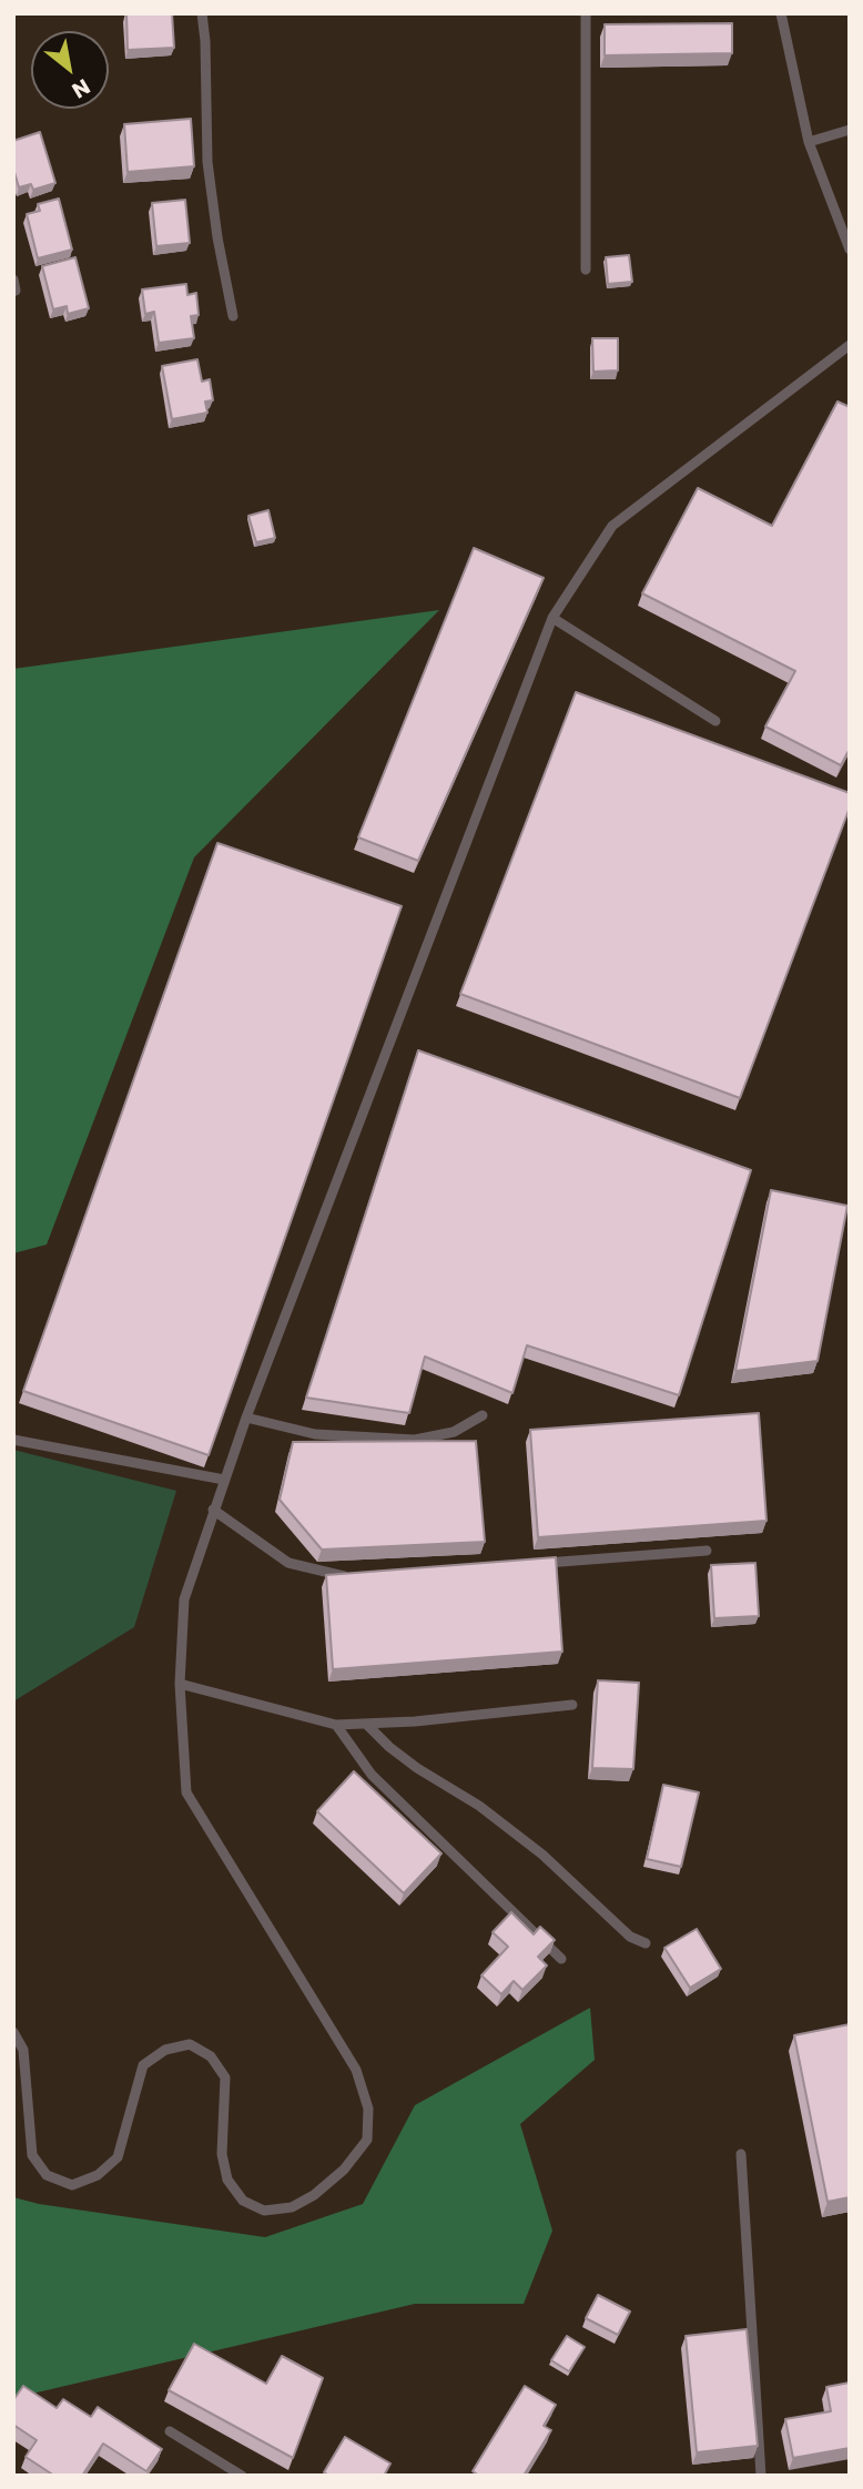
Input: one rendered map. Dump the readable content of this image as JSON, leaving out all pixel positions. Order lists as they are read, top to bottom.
{
  "north": "bottom right"
}
